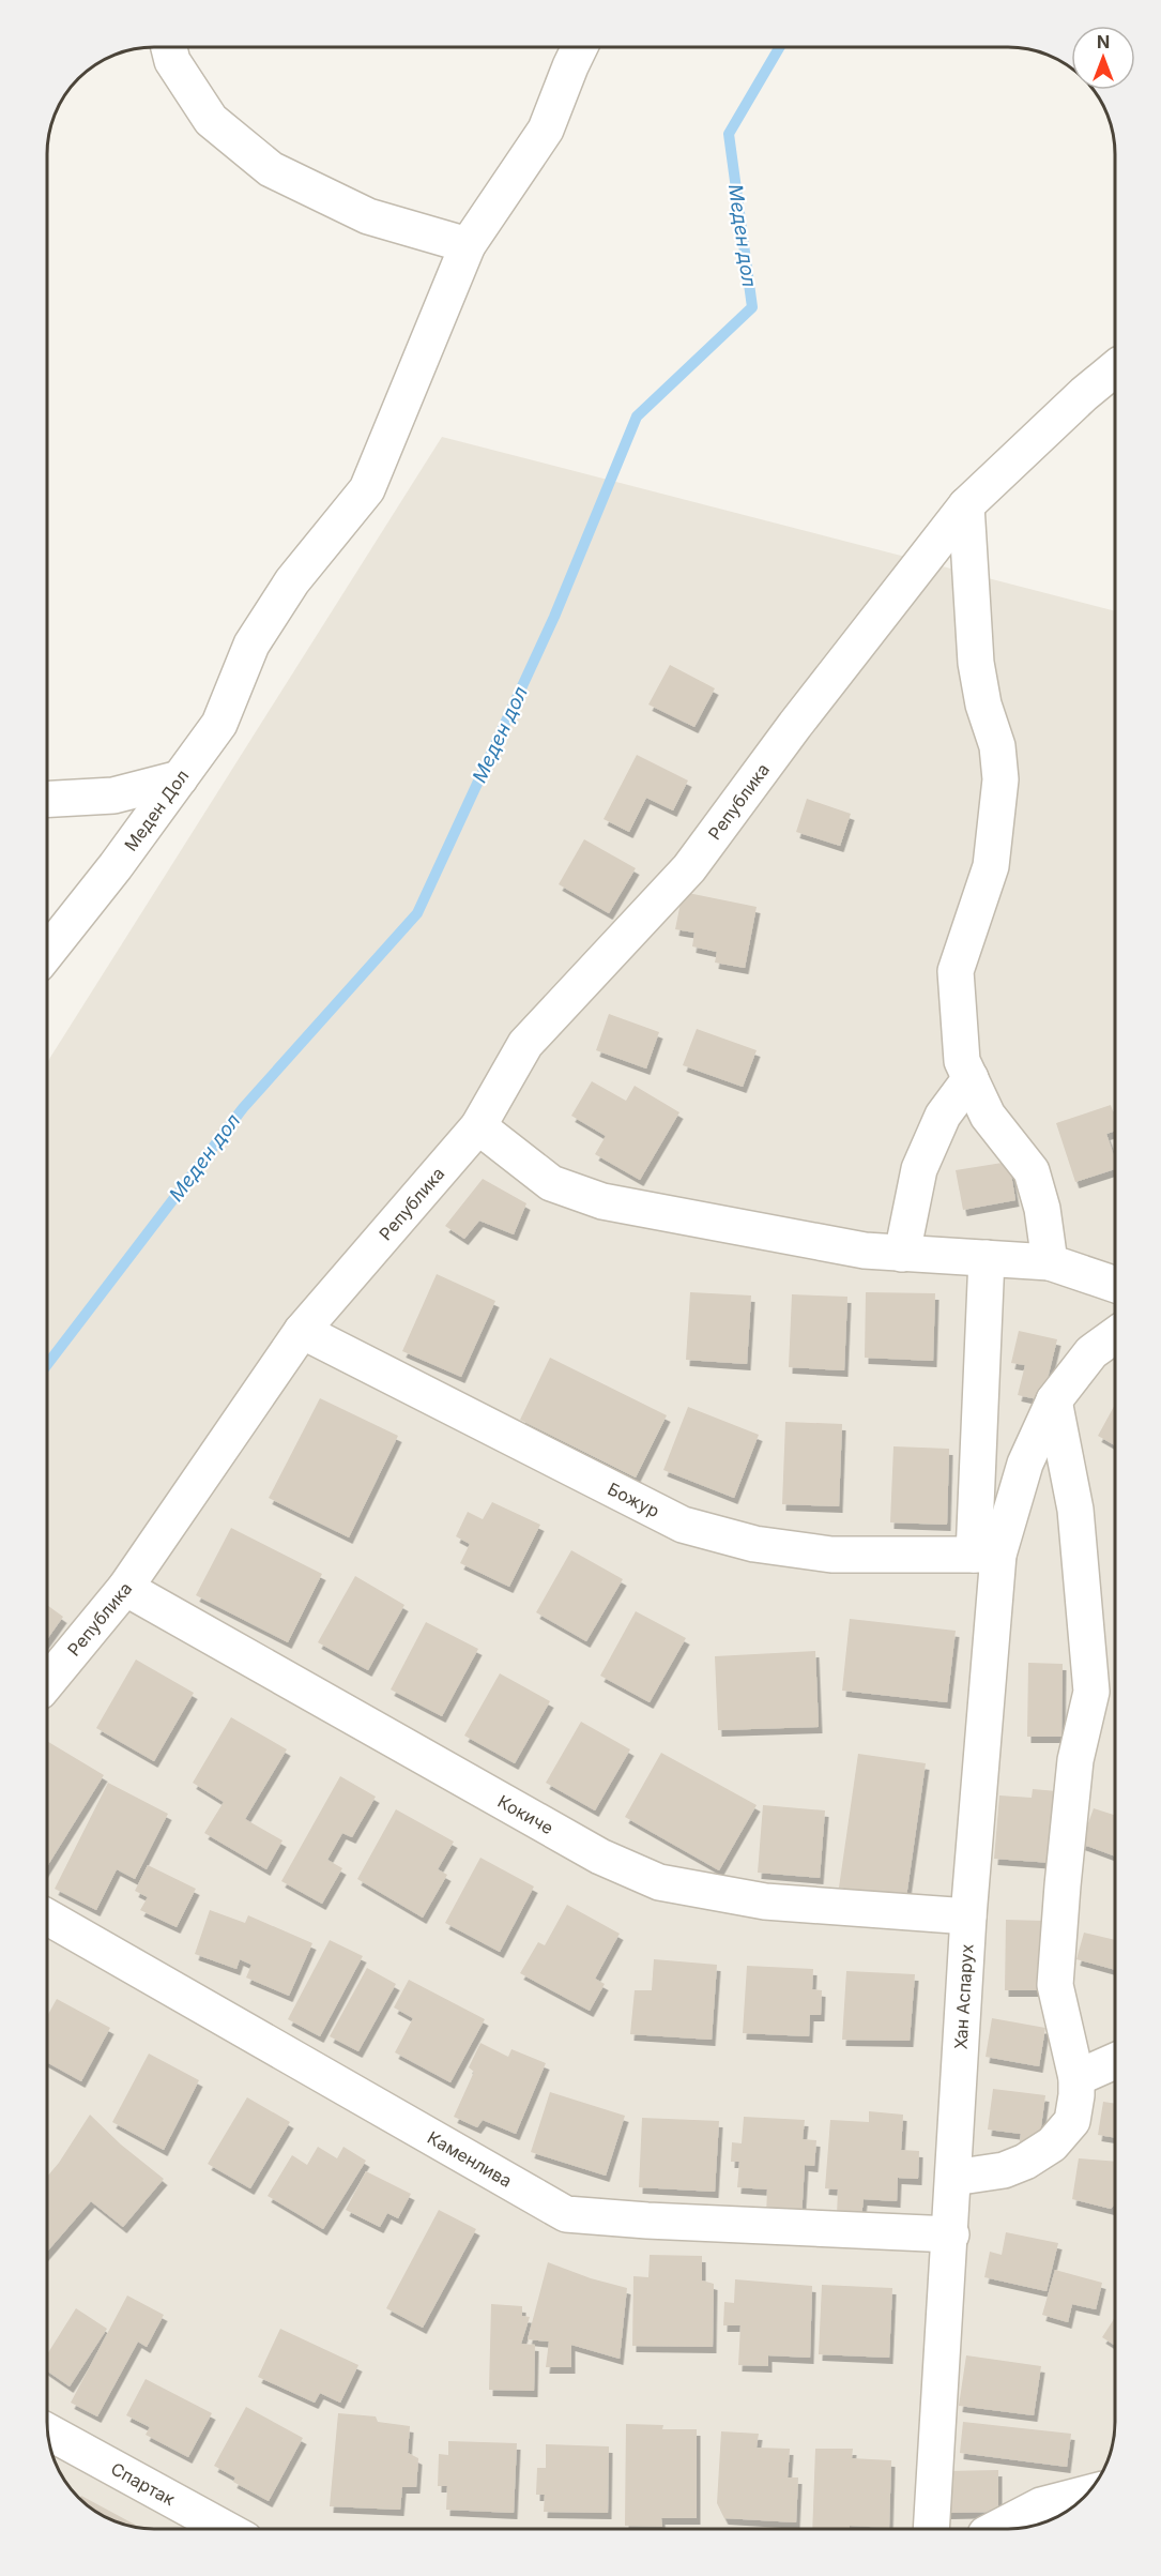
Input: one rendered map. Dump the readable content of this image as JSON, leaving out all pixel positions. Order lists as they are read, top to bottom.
{
  "streets": {
    "street": [
      "Република",
      "Меден Дол",
      "Божур",
      "Кокиче",
      "Хан Аспарух",
      "Каменлива",
      "Спартак"
    ]
  },
  "crossings": [
    ["Република", "Божур"],
    ["Република", "Кокиче"],
    ["Божур", "Хан Аспарух"],
    ["Кокиче", "Хан Аспарух"],
    ["Хан Аспарух", "Каменлива"]
  ],
  "water": ["Меден дол"],
  "north": "top"
}
